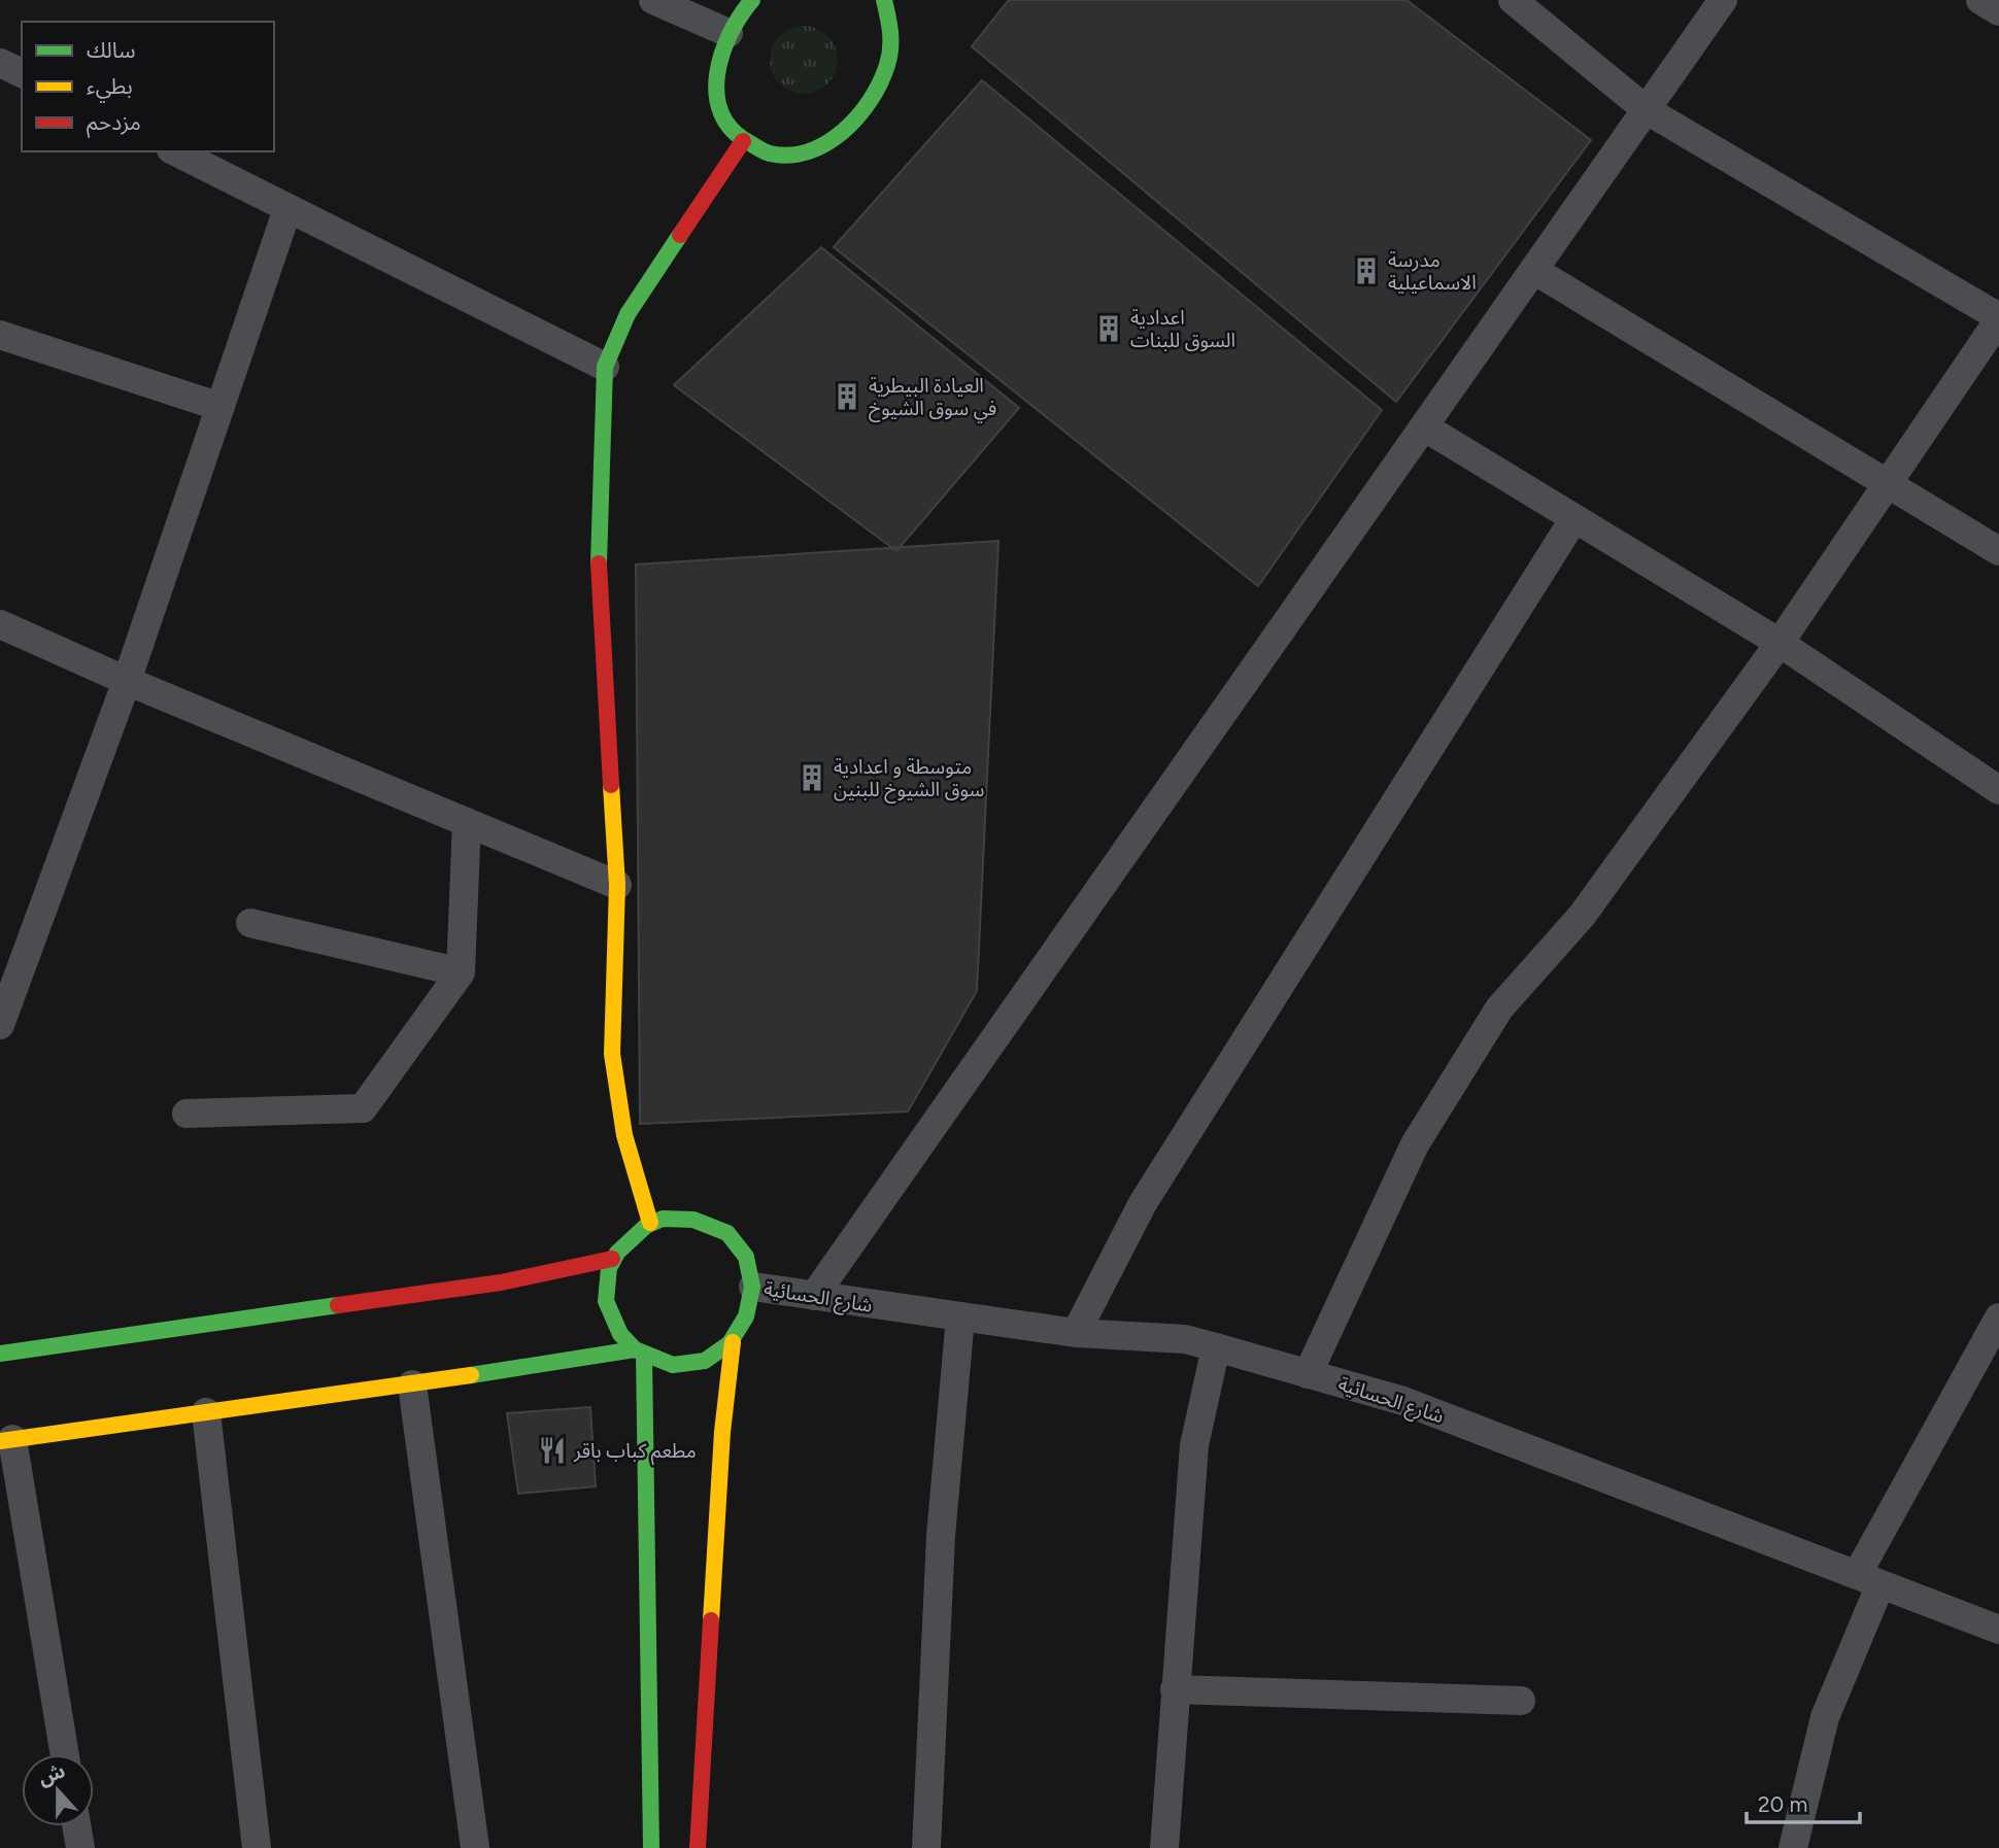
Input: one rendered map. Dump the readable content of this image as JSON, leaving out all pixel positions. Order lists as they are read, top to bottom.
{
  "streets": {
    "street": ["شارع الحسائية"]
  },
  "places": {
    "building": [
      "مدرسة الاسماعيلية",
      "اعدادية السوق للبنات",
      "العيادة البيطرية في سوق الشيوخ",
      "متوسطة و اعدادية سوق الشيوخ للبنين"
    ],
    "restaurant": ["مطعم كباب باقر"]
  },
  "legend": ["سالك", "بطيء", "مزدحم"],
  "scale_bar": "20 m",
  "north": "top"
}
